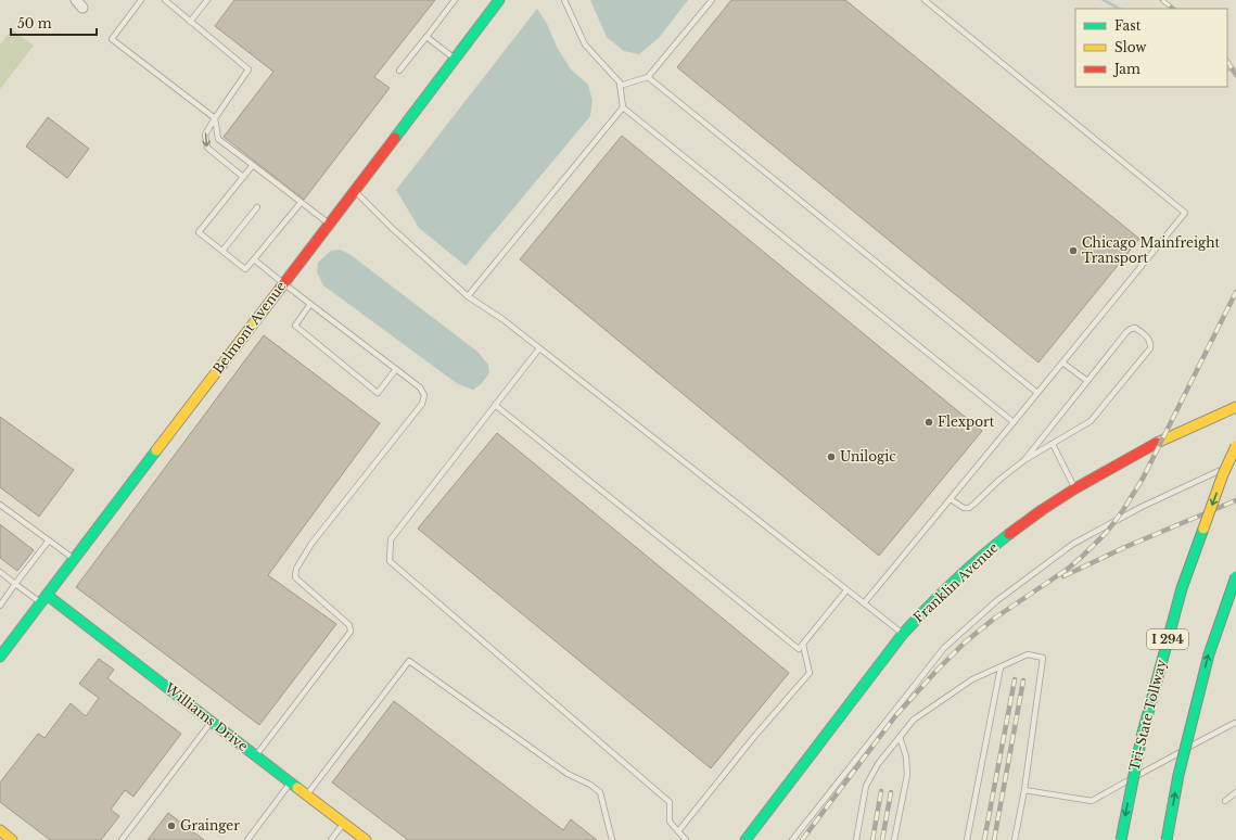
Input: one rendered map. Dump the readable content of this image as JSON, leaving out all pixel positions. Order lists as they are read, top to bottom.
{
  "streets": {
    "main road": [
      "Belmont Avenue",
      "Franklin Avenue",
      "I 294",
      "Tri-State Tollway",
      "Williams Drive"
    ]
  },
  "crossings": [
    ["Belmont Avenue", "Williams Drive"]
  ],
  "places": [
    "Chicago Mainfreight Transport",
    "Flexport",
    "Unilogic",
    "Grainger"
  ],
  "legend": ["Fast", "Slow", "Jam"],
  "scale_bar": "50 m"
}
